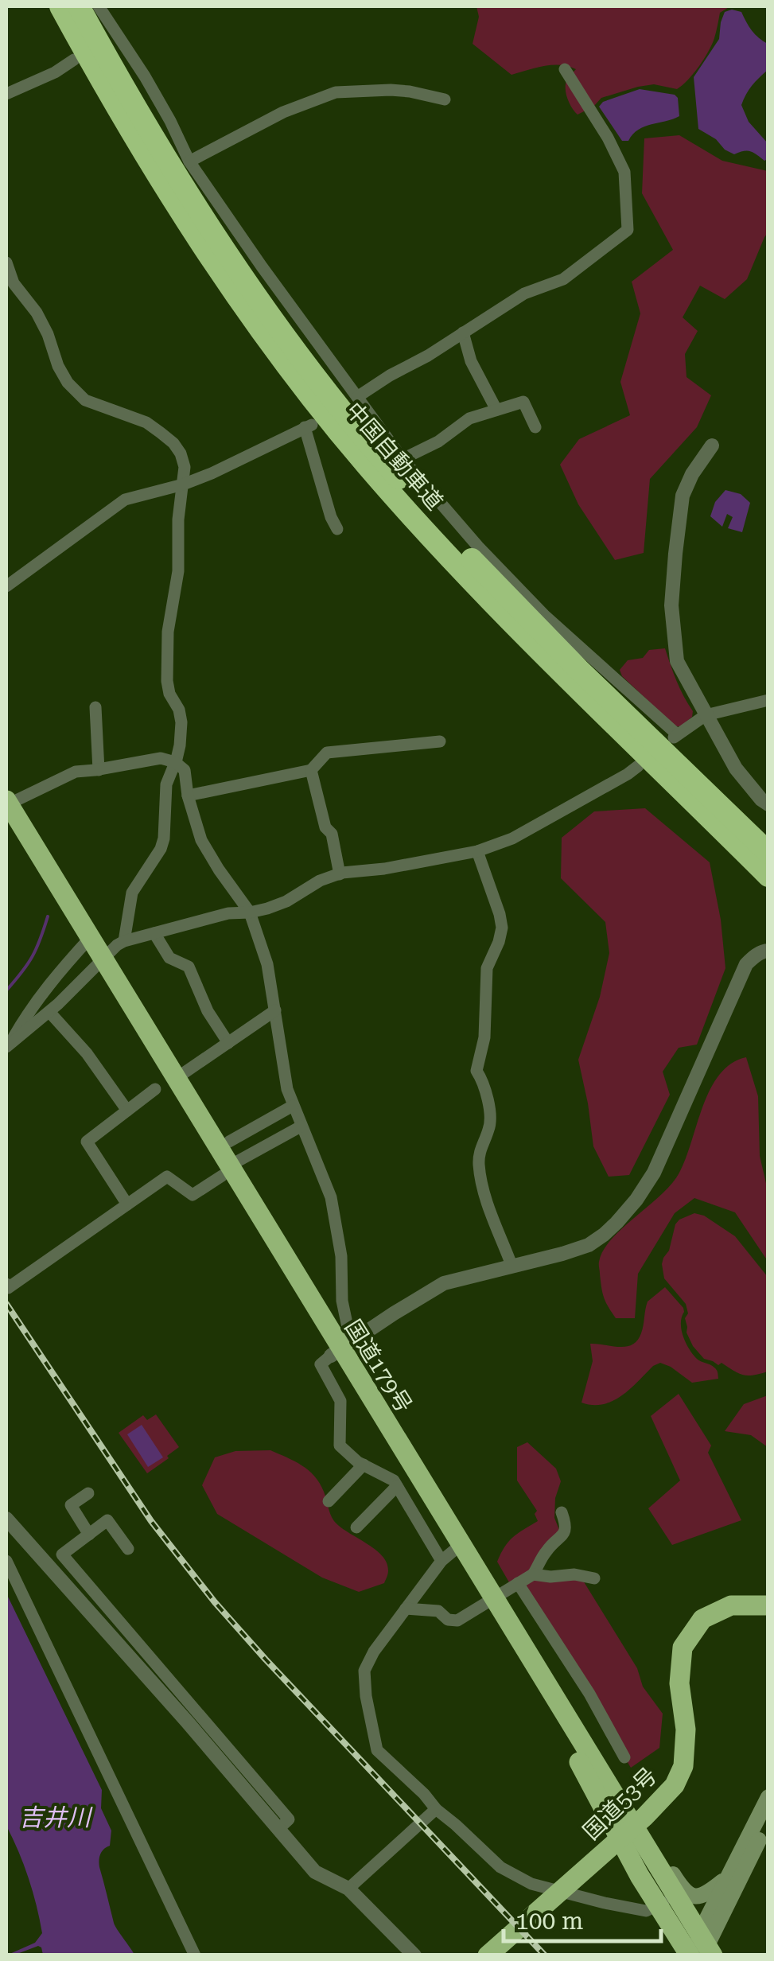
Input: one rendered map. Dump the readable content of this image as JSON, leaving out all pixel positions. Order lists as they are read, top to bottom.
{
  "streets": {
    "highway": ["中国自動車道", "国道179号", "国道53号"]
  },
  "water": ["吉井川"],
  "scale_bar": "100 m"
}
